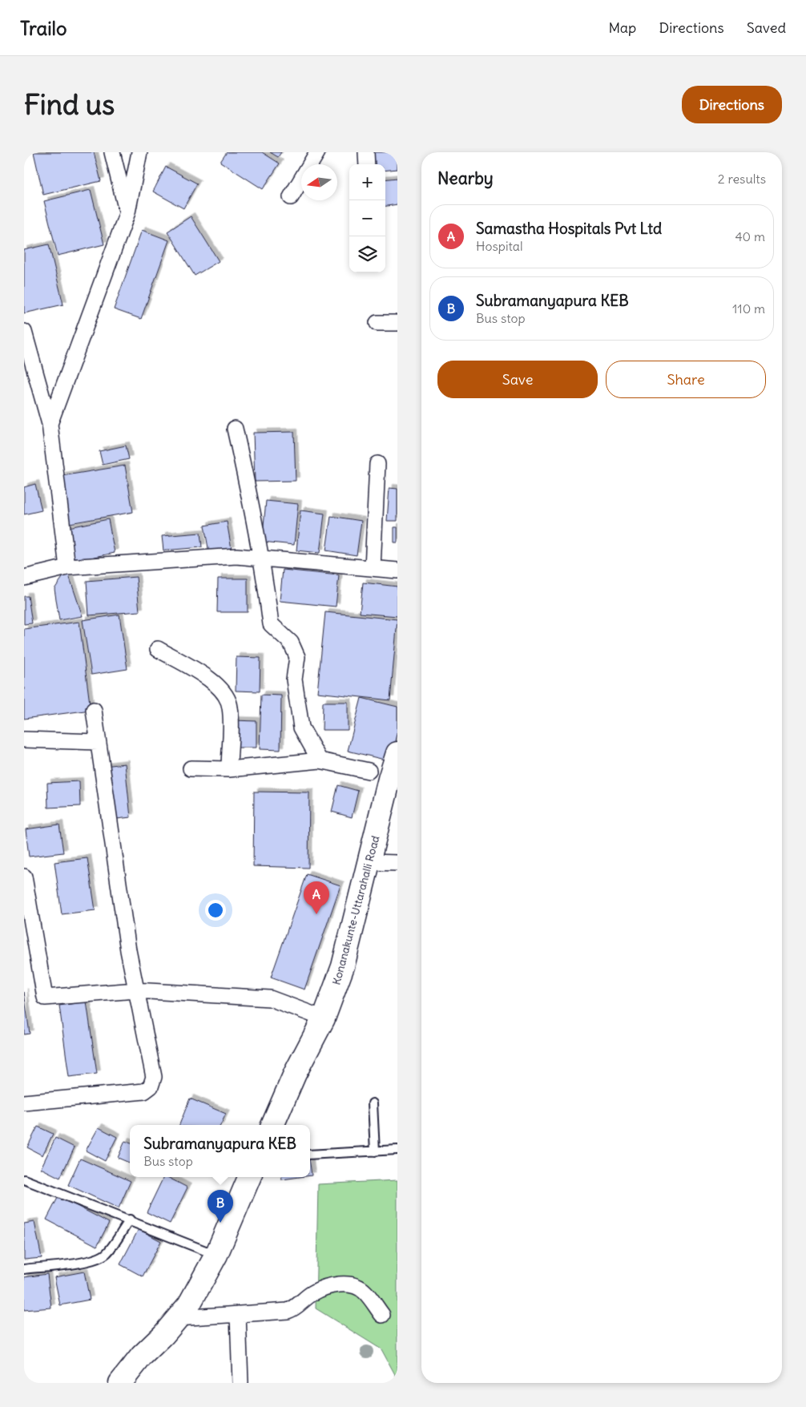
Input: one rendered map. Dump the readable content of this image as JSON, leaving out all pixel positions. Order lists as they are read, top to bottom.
{
  "streets": {
    "main road": ["Konanakunte-Uttarahalli Road"]
  },
  "north": "left",
  "page": {
    "header": "Trailo",
    "nav": ["Map", "Directions", "Saved"],
    "buttons": [
      "Directions",
      ["Save", "Share"]
    ],
    "title": "Find us",
    "heading": ["Nearby", "2 results"],
    "map_buttons": ["+", "−"],
    "list": [
      {
        "mark": "A",
        "name": "Samastha Hospitals Pvt Ltd",
        "note": "Hospital",
        "value": "40 m"
      },
      {
        "mark": "B",
        "name": "Subramanyapura KEB",
        "note": "Bus stop",
        "value": "110 m"
      }
    ],
    "pins": ["A", "B"],
    "popup": ["Subramanyapura KEB", "Bus stop"]
  }
}
